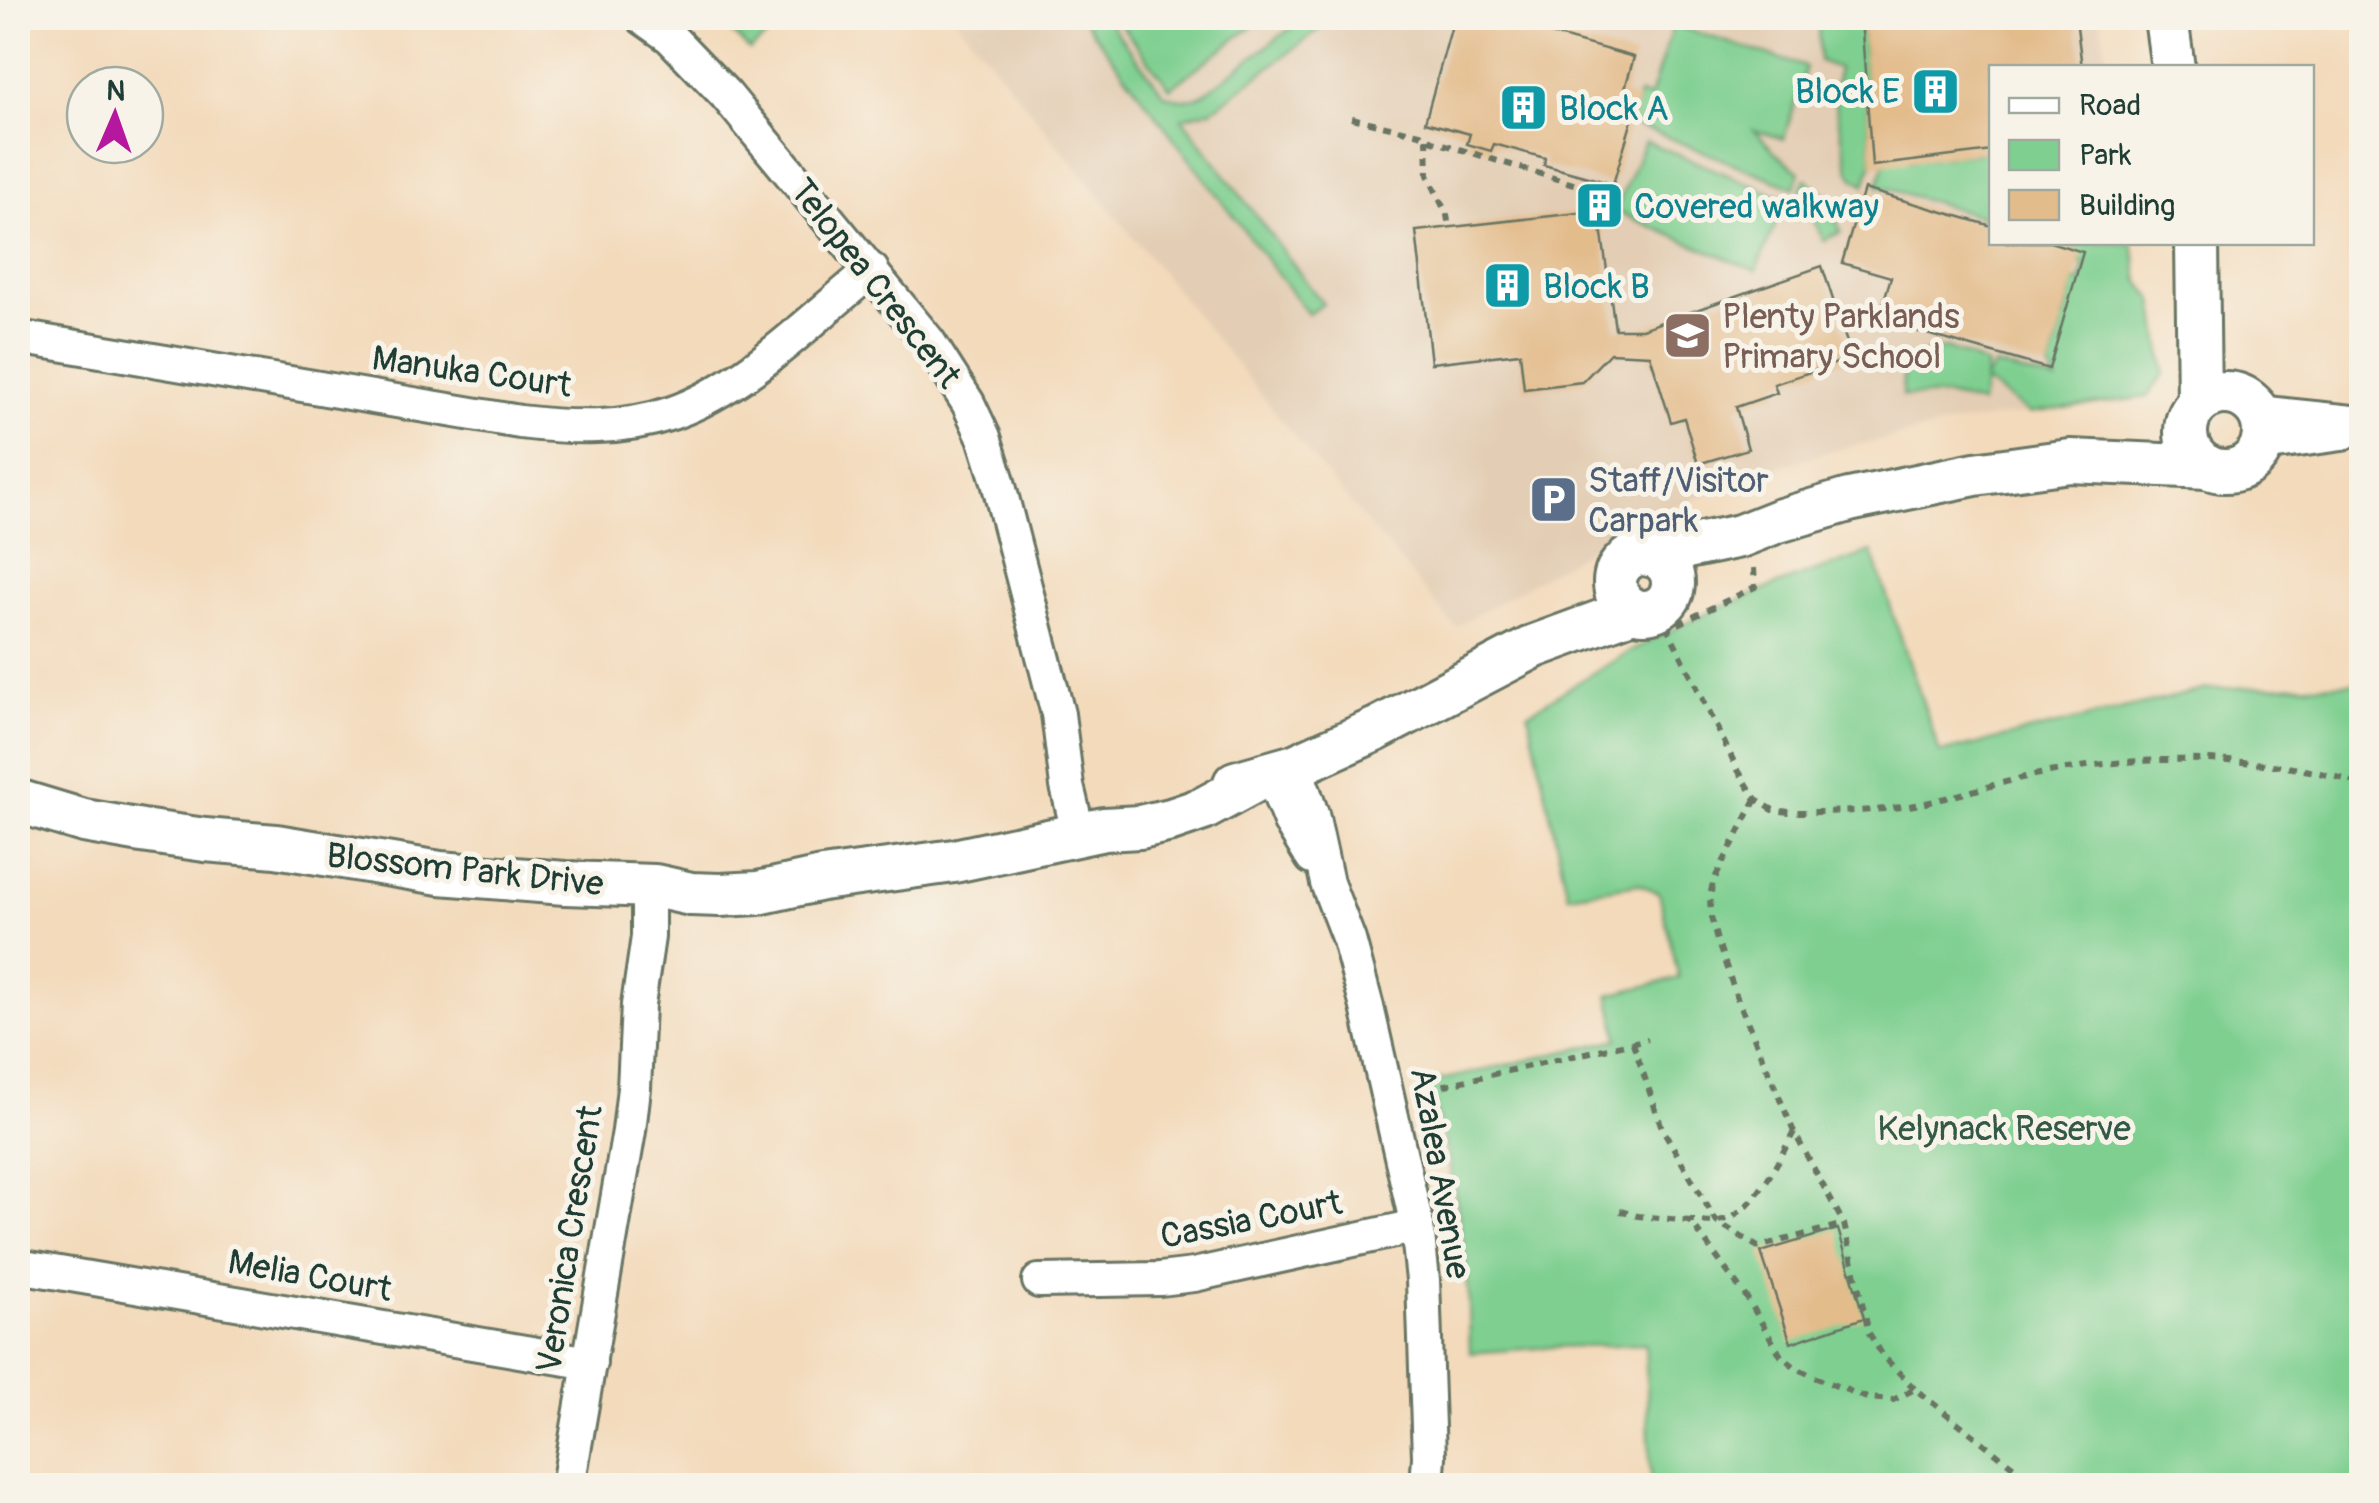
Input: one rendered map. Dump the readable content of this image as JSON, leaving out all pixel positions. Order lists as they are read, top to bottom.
{
  "streets": {
    "street": [
      "Telopea Crescent",
      "Manuka Court",
      "Blossom Park Drive",
      "Azalea Avenue",
      "Cassia Court",
      "Veronica Crescent",
      "Melia Court"
    ]
  },
  "crossings": [
    ["Telopea Crescent", "Manuka Court"],
    ["Telopea Crescent", "Blossom Park Drive"],
    ["Blossom Park Drive", "Azalea Avenue"],
    ["Blossom Park Drive", "Veronica Crescent"],
    ["Azalea Avenue", "Cassia Court"],
    ["Veronica Crescent", "Melia Court"]
  ],
  "parks": ["Kelynack Reserve"],
  "places": {
    "building": [
      "Block E",
      "Block A",
      "Covered walkway",
      "Block B"
    ],
    "school or university": ["Plenty Parklands Primary School"],
    "parking": ["Staff/Visitor Carpark"]
  },
  "legend": ["Road", "Park", "Building"],
  "north": "top"
}
